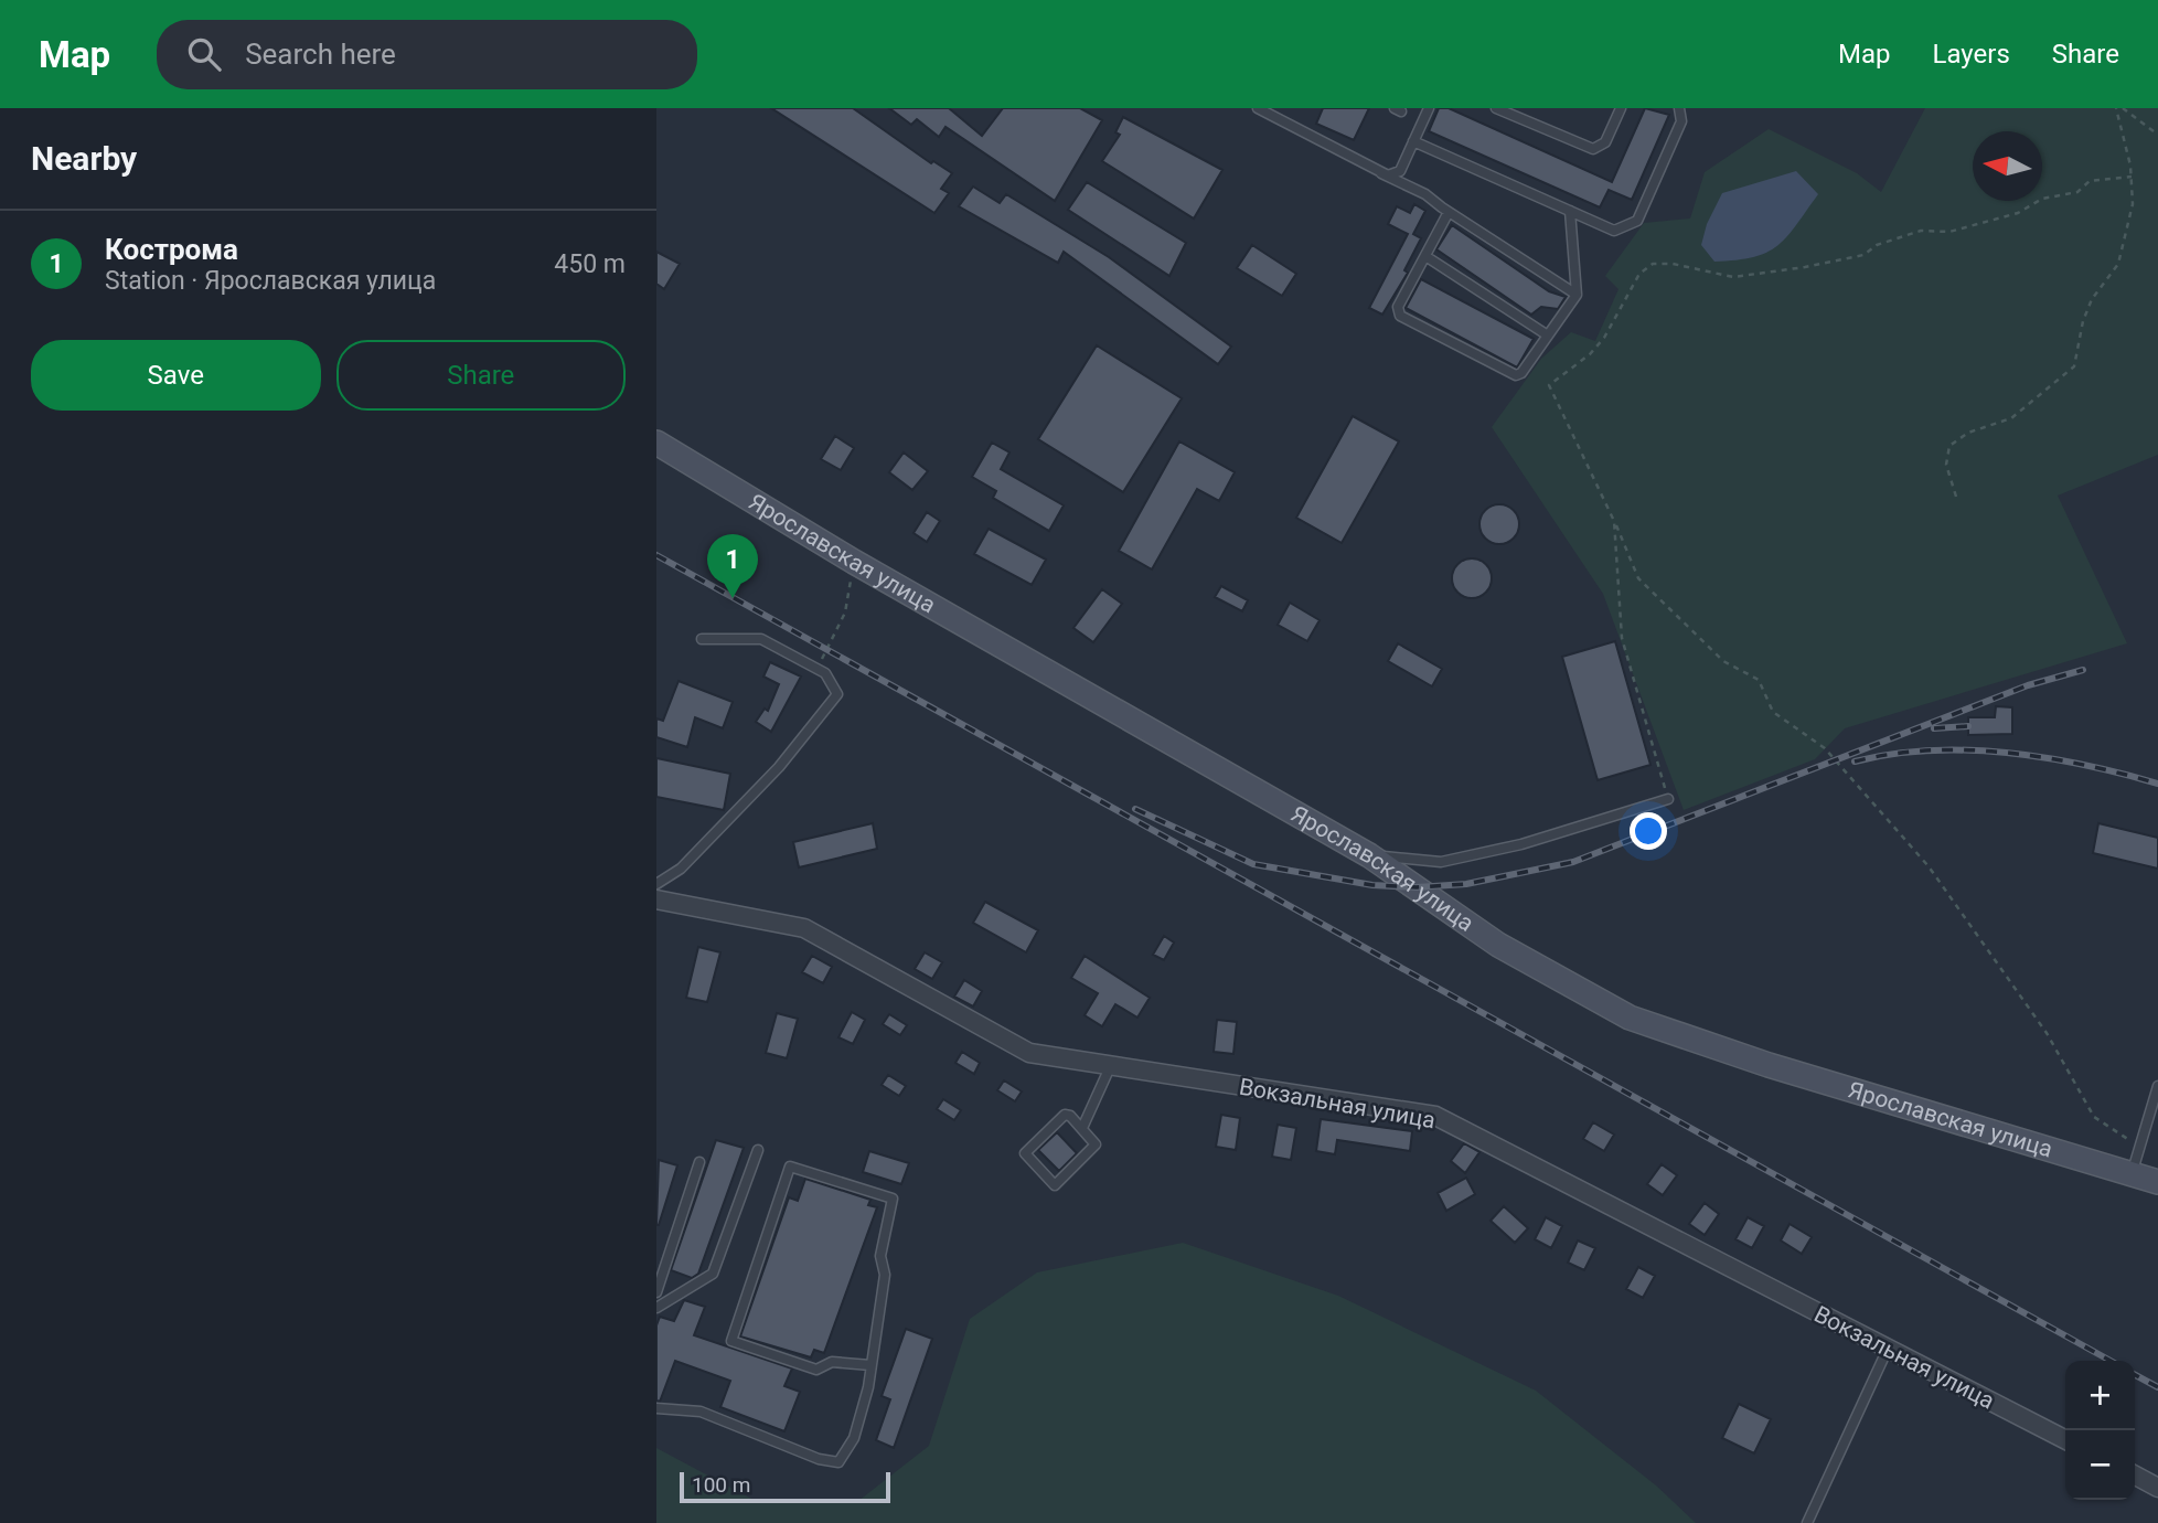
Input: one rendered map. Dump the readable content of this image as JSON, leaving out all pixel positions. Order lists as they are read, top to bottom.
{
  "streets": {
    "main road": ["Ярославская улица"],
    "street": ["Вокзальная улица"]
  },
  "scale_bar": "100 m",
  "north": "left",
  "page": {
    "header": "Map",
    "search": "Search here",
    "nav": ["Map", "Layers", "Share"],
    "heading": "Nearby",
    "list": [
      {
        "mark": "1",
        "name": "Кострома",
        "note": "Station · Ярославская улица",
        "value": "450 m"
      }
    ],
    "buttons": ["Save", "Share"],
    "pins": "1",
    "map_buttons": ["+", "−"],
    "scale": "100 m"
  }
}
